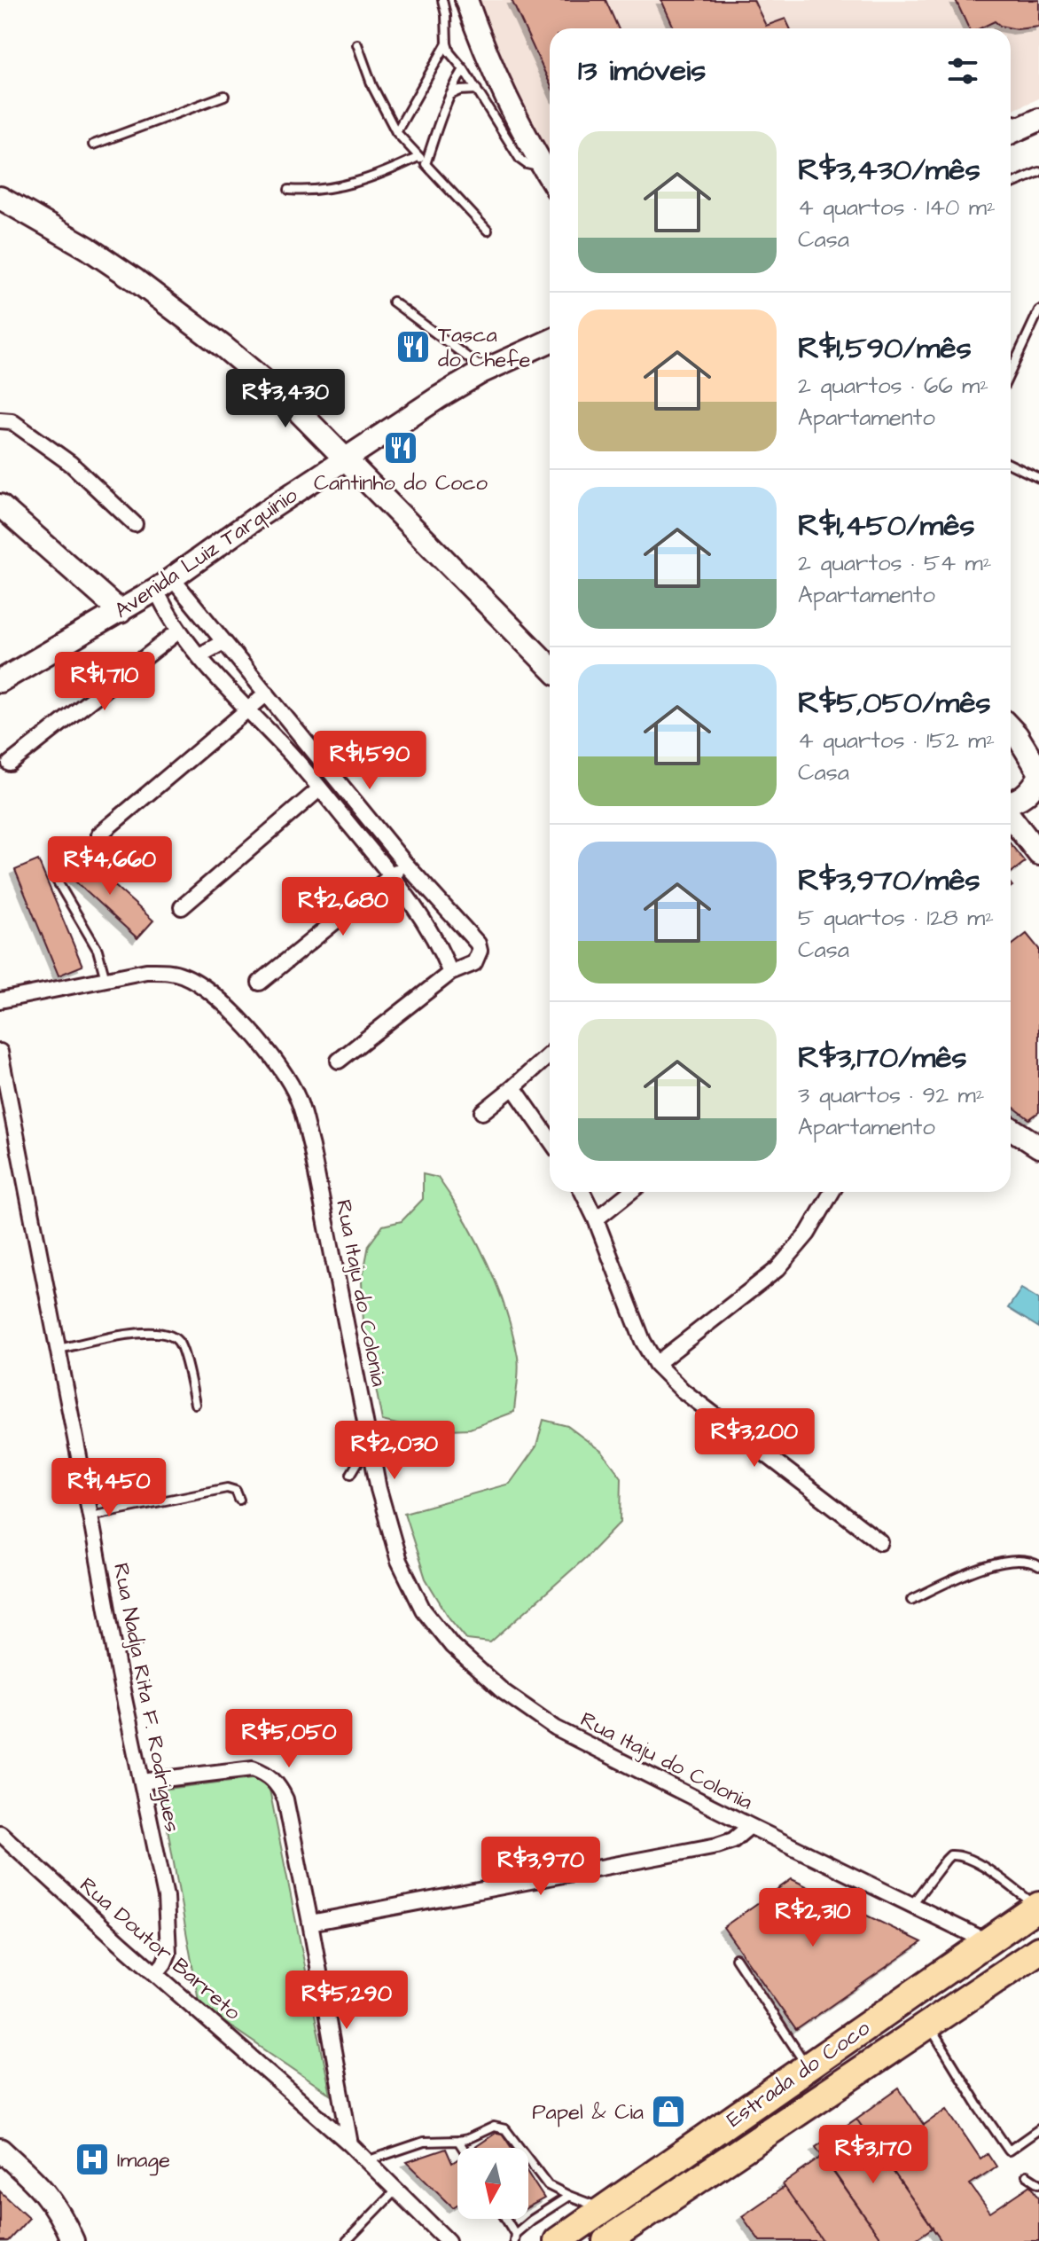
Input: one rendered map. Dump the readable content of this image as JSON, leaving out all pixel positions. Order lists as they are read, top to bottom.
{
  "streets": {
    "highway": ["Estrada do Coco"],
    "street": [
      "Avenida Luiz Tarquínio",
      "Rua Itaju do Colonia",
      "Rua Nadja Rita F. Rodrigues",
      "Rua Doutor Barreto"
    ]
  },
  "crossings": [
    ["Rua Itaju do Colonia", "Estrada do Coco"],
    ["Rua Nadja Rita F. Rodrigues", "Rua Doutor Barreto"]
  ],
  "places": {
    "restaurant": ["Tasca do Chefe", "Cantinho do Coco"],
    "shop": ["Papel & Cia"],
    "hospital": ["Image"]
  },
  "north": "bottom",
  "page": {
    "heading": "13 imóveis",
    "list": [
      {
        "name": "R$3,430/mês",
        "note": "4 quartos · 140 m² · Casa"
      },
      {
        "name": "R$1,590/mês",
        "note": "2 quartos · 66 m² · Apartamento"
      },
      {
        "name": "R$1,450/mês",
        "note": "2 quartos · 54 m² · Apartamento"
      },
      {
        "name": "R$5,050/mês",
        "note": "4 quartos · 152 m² · Casa"
      },
      {
        "name": "R$3,970/mês",
        "note": "5 quartos · 128 m² · Casa"
      },
      {
        "name": "R$3,170/mês",
        "note": "3 quartos · 92 m² · Apartamento"
      }
    ],
    "price": [
      "R$3,430",
      "R$1,710",
      "R$1,590",
      "R$4,660",
      "R$2,680",
      "R$3,200",
      "R$2,030",
      "R$1,450",
      "R$5,050",
      "R$3,970",
      "R$2,310",
      "R$5,290",
      "R$3,170"
    ]
  }
}
